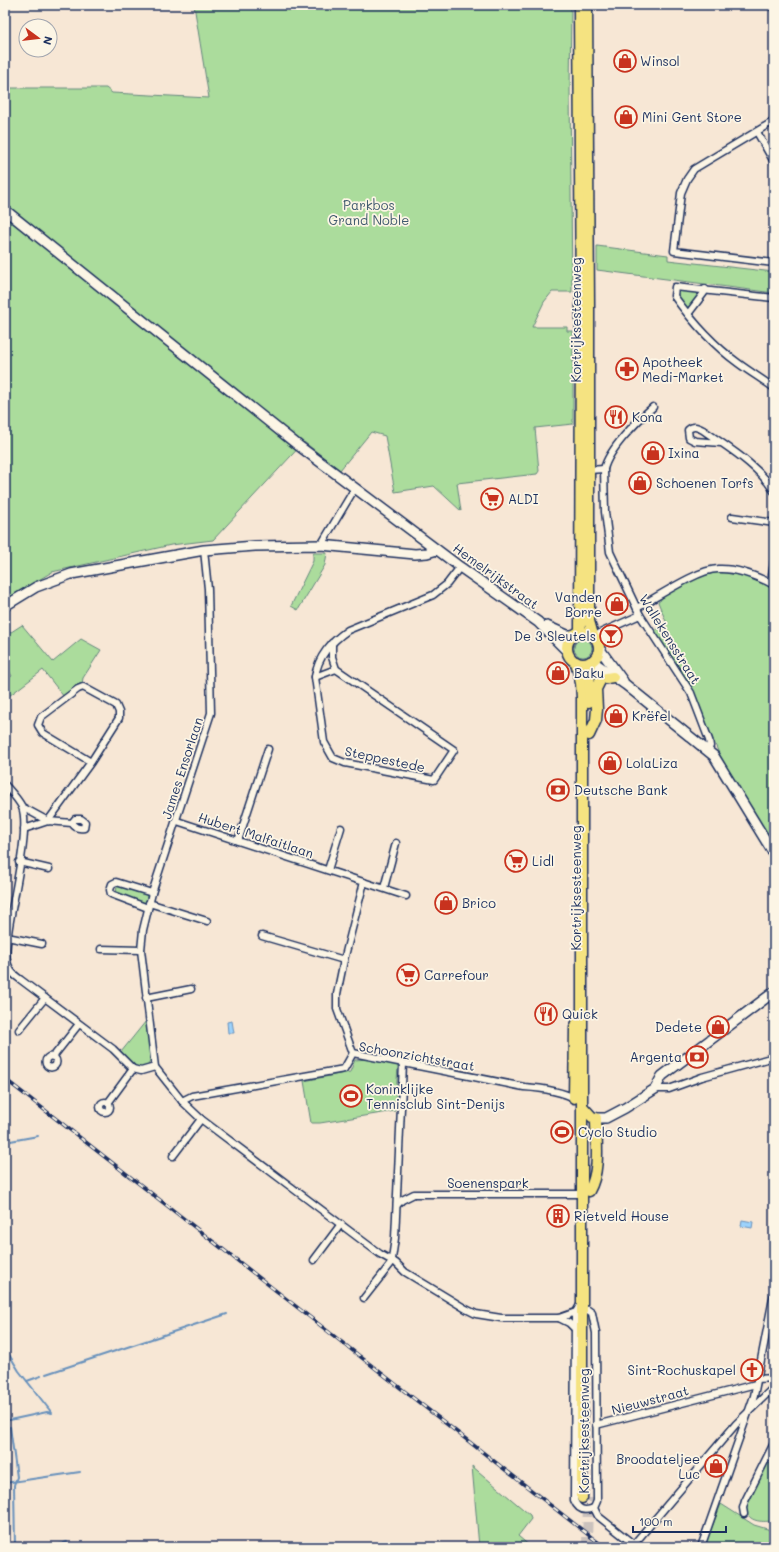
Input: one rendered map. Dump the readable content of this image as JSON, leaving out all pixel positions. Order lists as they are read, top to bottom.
{
  "streets": {
    "main road": ["Kortrijksesteenweg"],
    "street": [
      "Hemelrijkstraat",
      "Wallekensstraat",
      "Steppestede",
      "James Ensorlaan",
      "Hubert Malfaitlaan",
      "Schoonzichtstraat",
      "Soenenspark",
      "Nieuwstraat"
    ]
  },
  "crossings": [
    ["Kortrijksesteenweg", "Hemelrijkstraat"],
    ["Kortrijksesteenweg", "Soenenspark"],
    ["Kortrijksesteenweg", "Nieuwstraat"],
    ["Hemelrijkstraat", "Steppestede"],
    ["Hemelrijkstraat", "James Ensorlaan"],
    ["James Ensorlaan", "Hubert Malfaitlaan"]
  ],
  "parks": ["Parkbos Grand Noble"],
  "places": {
    "shop": [
      "Winsol",
      "Mini Gent Store",
      "Ixina",
      "Schoenen Torfs",
      "Vanden Borre",
      "Baku",
      "Krëfel",
      "LolaLiza",
      "Brico",
      "Dedete",
      "Broodateljee Luc"
    ],
    "pharmacy": ["Apotheek Medi-Market"],
    "restaurant": ["Kona", "Quick"],
    "supermarket": ["ALDI", "Lidl", "Carrefour"],
    "bar": ["De 3 Sleutels"],
    "bank": ["Deutsche Bank", "Argenta"],
    "sports": ["Koninklijke Tennisclub Sint-Denijs", "Cyclo Studio"],
    "building": ["Rietveld House"],
    "church": ["Sint-Rochuskapel"]
  },
  "scale_bar": "100 m",
  "north": "right"
}
